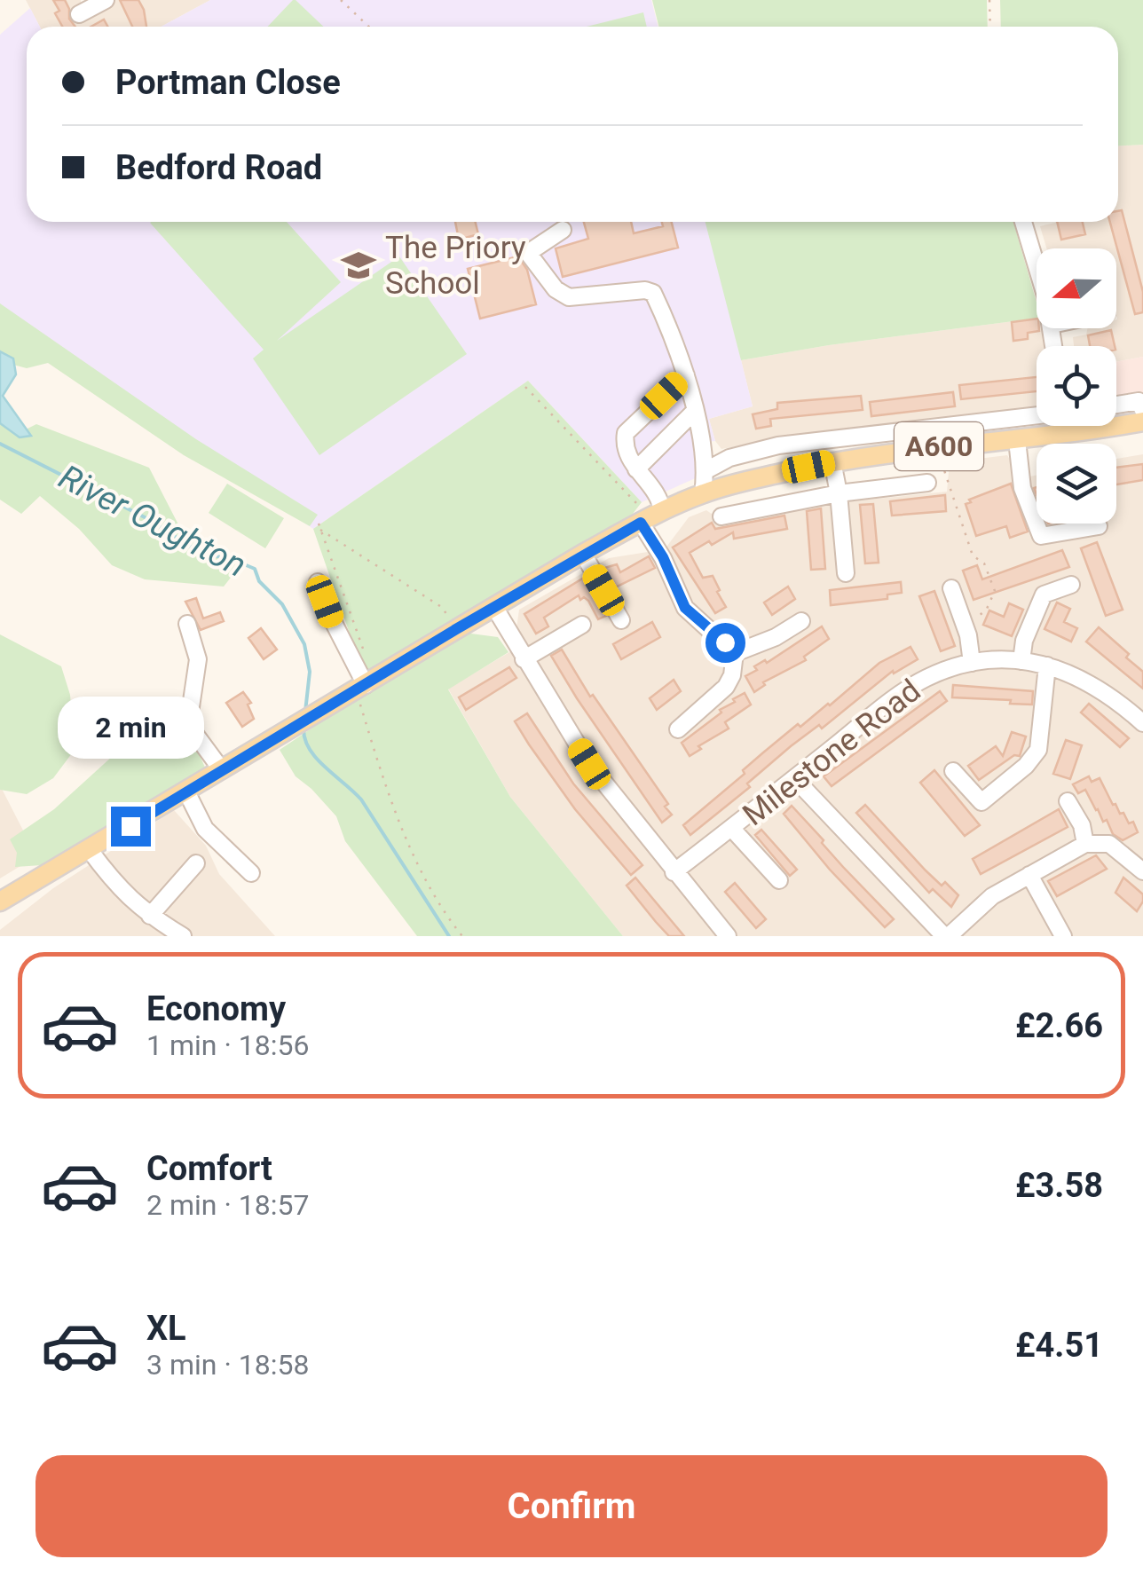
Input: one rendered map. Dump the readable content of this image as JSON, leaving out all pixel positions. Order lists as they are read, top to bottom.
{
  "streets": {
    "main road": ["A600"],
    "street": ["Milestone Road"]
  },
  "water": ["River Oughton"],
  "places": {
    "school or university": ["The Priory School"]
  },
  "north": "left",
  "page": {
    "banner": ["Portman Close", "Bedford Road"],
    "bubble": "2 min",
    "list": [
      {
        "name": "Economy",
        "note": "1 min · 18:56",
        "value": "£2.66"
      },
      {
        "name": "Comfort",
        "note": "2 min · 18:57",
        "value": "£3.58"
      },
      {
        "name": "XL",
        "note": "3 min · 18:58",
        "value": "£4.51"
      }
    ],
    "buttons": "Confirm"
  }
}
